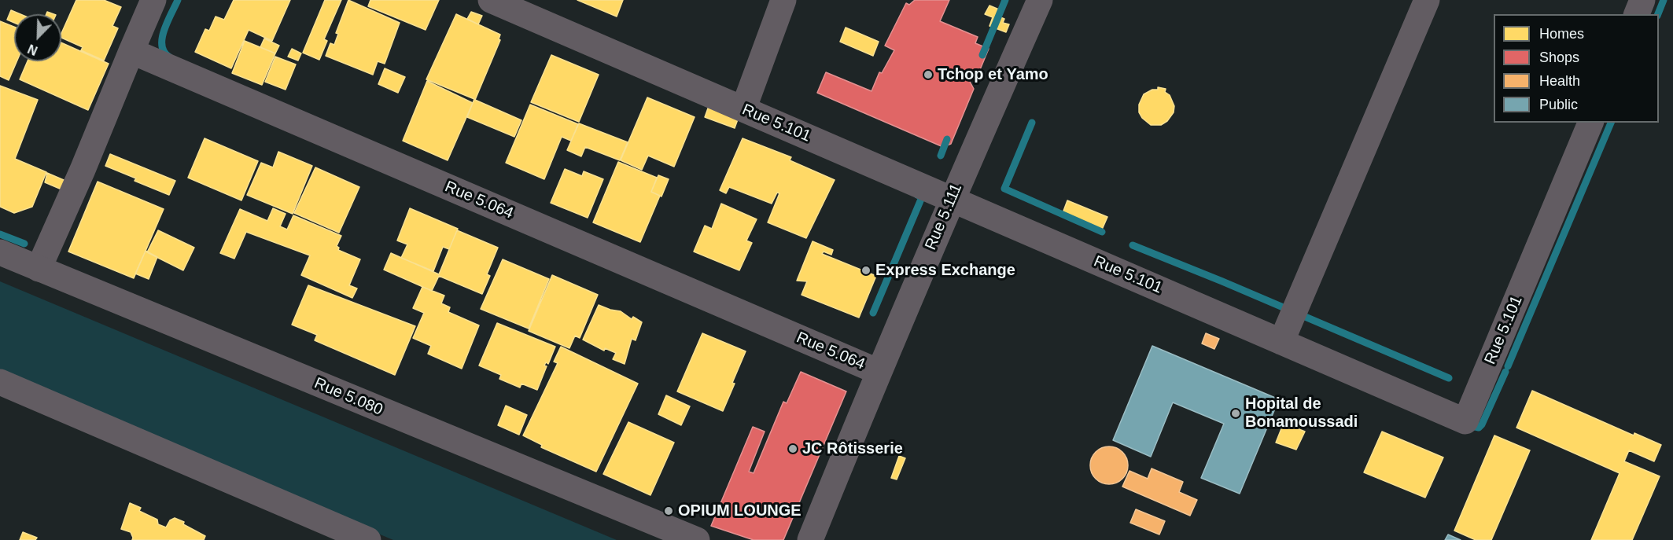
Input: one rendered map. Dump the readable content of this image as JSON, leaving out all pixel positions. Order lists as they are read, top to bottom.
{
  "streets": {
    "street": [
      "Rue 5.101",
      "Rue 5.064",
      "Rue 5.111",
      "Rue 5.080"
    ]
  },
  "crossings": [
    ["Rue 5.101", "Rue 5.111"],
    ["Rue 5.064", "Rue 5.111"]
  ],
  "places": [
    "Tchop et Yamo",
    "Express Exchange",
    "Hopital de Bonamoussadi",
    "JC Rôtisserie",
    "OPIUM LOUNGE"
  ],
  "legend": [
    "Homes",
    "Shops",
    "Health",
    "Public"
  ],
  "north": "bottom left"
}
